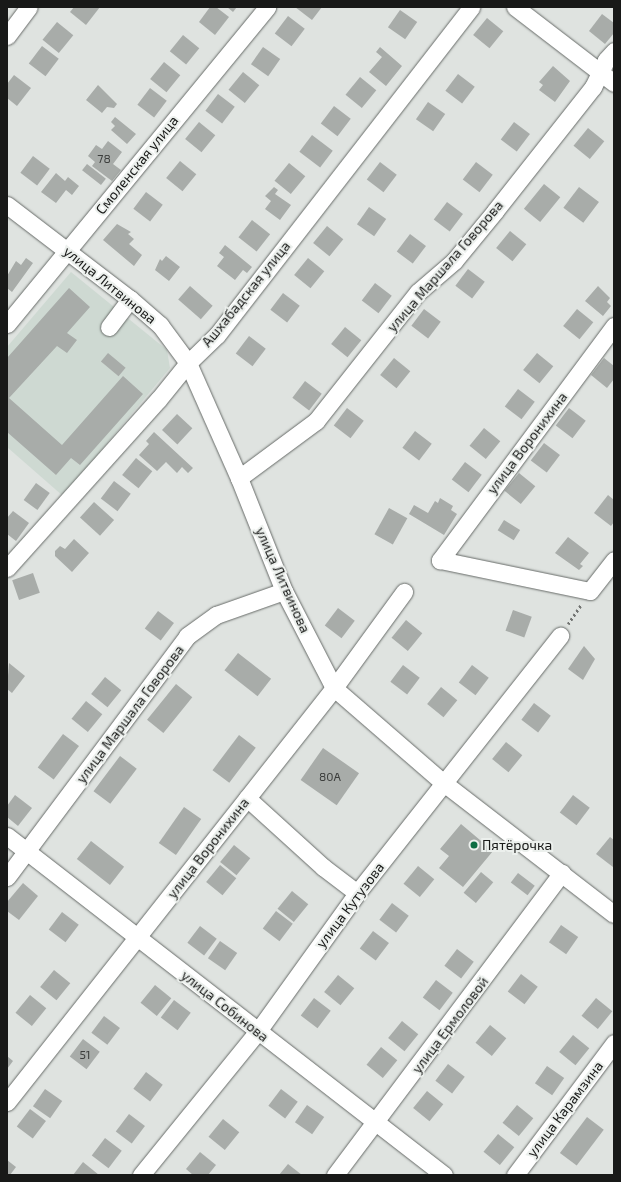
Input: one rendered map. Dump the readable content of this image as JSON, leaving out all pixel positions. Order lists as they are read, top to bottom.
{
  "streets": {
    "street": [
      "Смоленская улица",
      "улица Маршала Говорова",
      "улица Литвинова",
      "Ашхабадская улица",
      "улица Воронихина",
      "улица Кутузова",
      "улица Собинова",
      "улица Ермоловой",
      "улица Карамзина"
    ]
  },
  "crossings": [
    ["Смоленская улица", "улица Литвинова"],
    ["улица Маршала Говорова", "улица Литвинова"],
    ["улица Маршала Говорова", "улица Собинова"],
    ["улица Литвинова", "Ашхабадская улица"],
    ["улица Литвинова", "улица Воронихина"],
    ["улица Литвинова", "улица Кутузова"],
    ["улица Литвинова", "улица Ермоловой"],
    ["улица Воронихина", "улица Собинова"],
    ["улица Кутузова", "улица Собинова"],
    ["улица Собинова", "улица Ермоловой"]
  ],
  "places": ["Пятёрочка"],
  "house_numbers": ["78", "80А", "51"]
}
